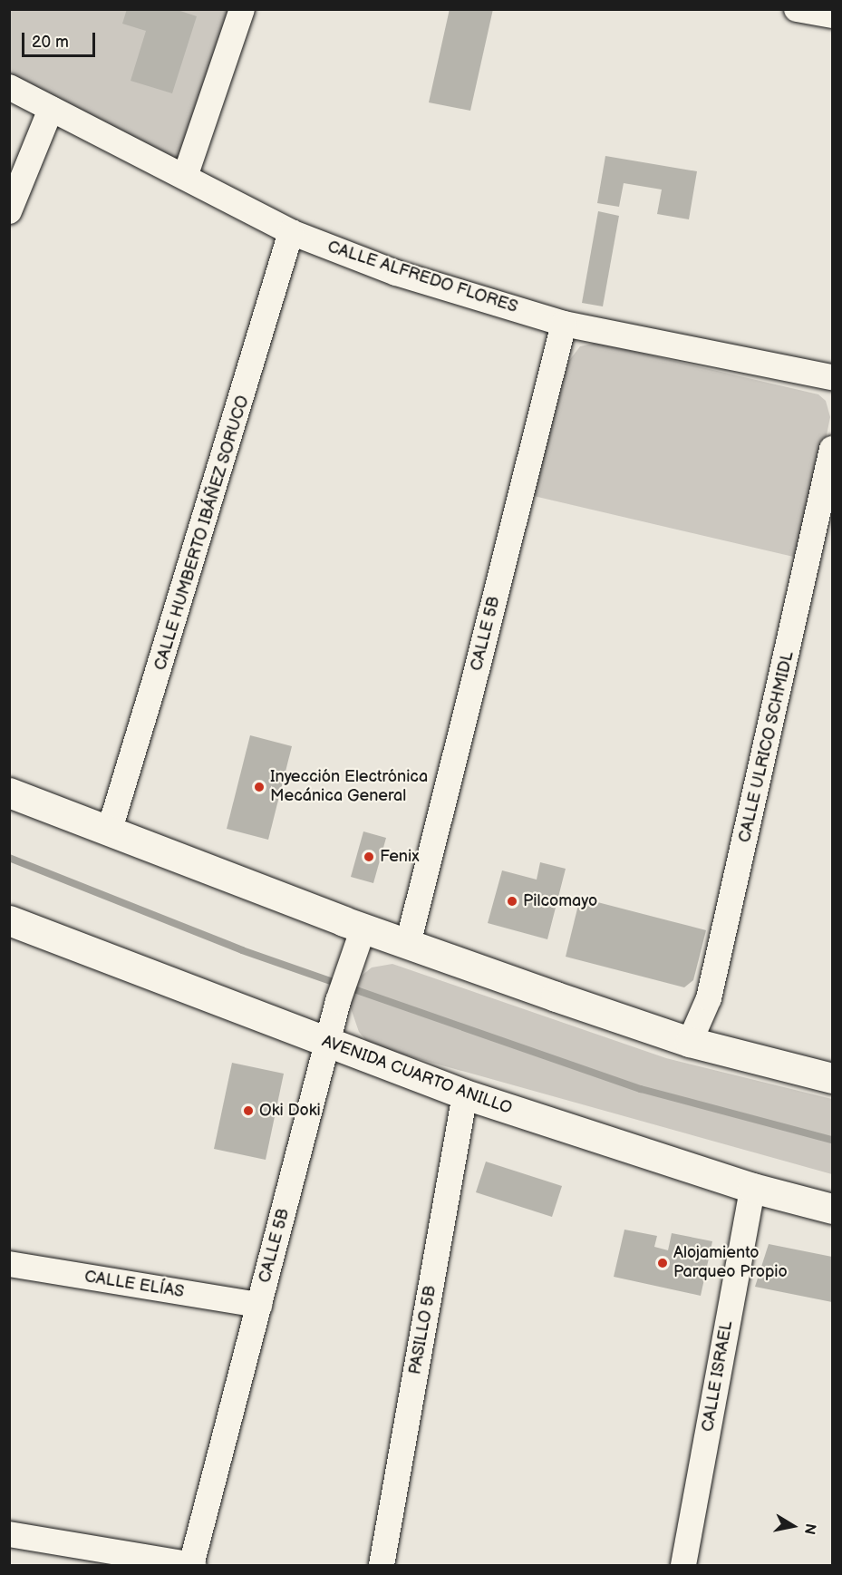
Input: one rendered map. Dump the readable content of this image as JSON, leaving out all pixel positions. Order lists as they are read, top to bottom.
{
  "streets": {
    "highway": ["AVENIDA CUARTO ANILLO"],
    "street": [
      "CALLE ALFREDO FLORES",
      "CALLE HUMBERTO IBÁÑEZ SORUCO",
      "CALLE 5B",
      "CALLE ULRICO SCHMIDL",
      "CALLE ELÍAS",
      "PASILLO 5B",
      "CALLE ISRAEL"
    ]
  },
  "crossings": [
    ["CALLE ALFREDO FLORES", "CALLE HUMBERTO IBÁÑEZ SORUCO"],
    ["CALLE ALFREDO FLORES", "CALLE 5B"],
    ["CALLE 5B", "AVENIDA CUARTO ANILLO"],
    ["CALLE 5B", "CALLE ELÍAS"],
    ["AVENIDA CUARTO ANILLO", "PASILLO 5B"],
    ["AVENIDA CUARTO ANILLO", "CALLE ISRAEL"]
  ],
  "places": [
    "Inyección Electrónica Mecánica General",
    "Fenix",
    "Pilcomayo",
    "Oki Doki",
    "Alojamiento Parqueo Propio"
  ],
  "scale_bar": "20 m",
  "north": "right"
}
